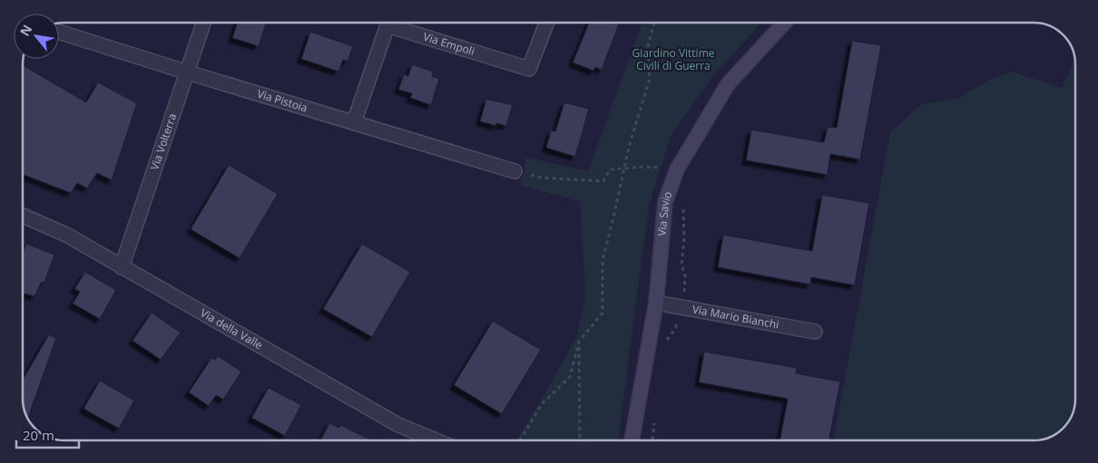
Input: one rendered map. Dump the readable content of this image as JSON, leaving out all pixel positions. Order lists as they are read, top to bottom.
{
  "streets": {
    "street": [
      "Via Empoli",
      "Via Pistoia",
      "Via Volterra",
      "Via Savio",
      "Via Mario Bianchi",
      "Via della Valle"
    ]
  },
  "crossings": [
    ["Via Empoli", "Via Pistoia"],
    ["Via Pistoia", "Via Volterra"],
    ["Via Volterra", "Via della Valle"],
    ["Via Savio", "Via Mario Bianchi"]
  ],
  "parks": ["Giardino Vittime Civili di Guerra"],
  "scale_bar": "20 m",
  "north": "top left"
}
